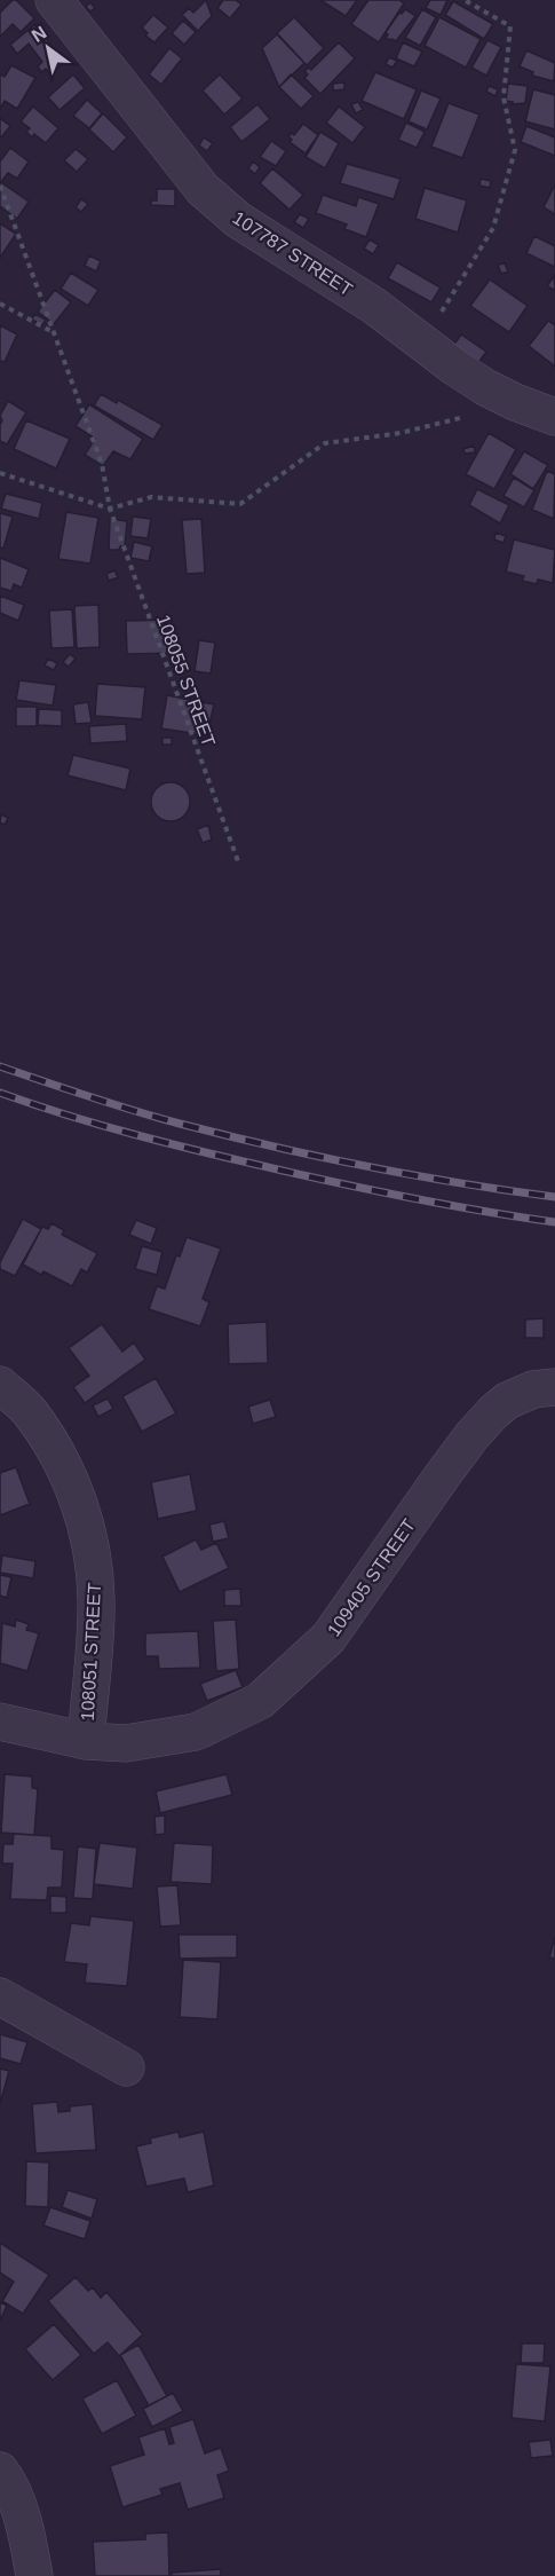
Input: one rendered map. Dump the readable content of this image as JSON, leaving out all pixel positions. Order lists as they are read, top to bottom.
{
  "streets": {
    "street": ["107787 STREET", "109405 STREET", "108051 STREET"],
    "path": ["108055 STREET"]
  },
  "crossings": [
    ["109405 STREET", "108051 STREET"]
  ],
  "north": "top left"
}
